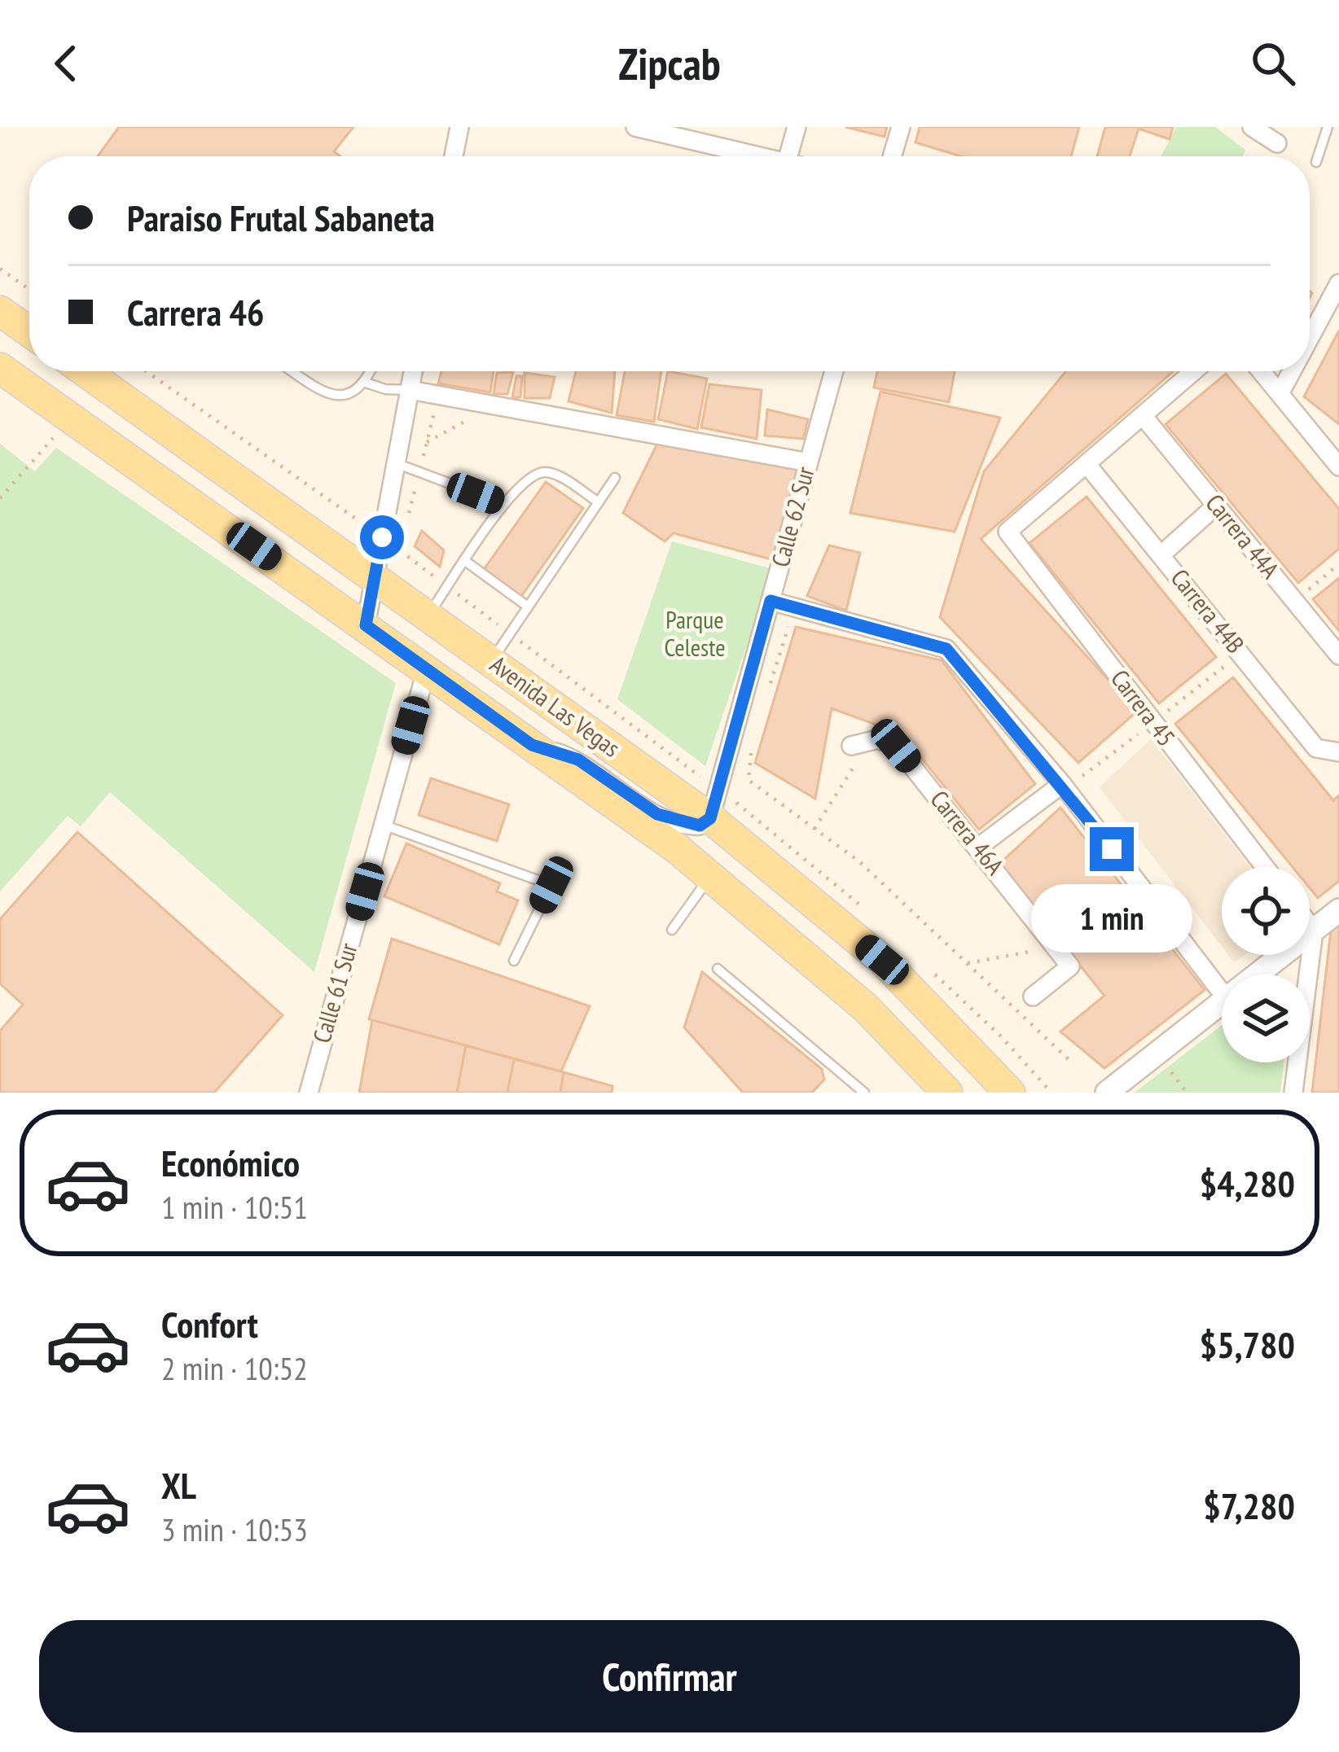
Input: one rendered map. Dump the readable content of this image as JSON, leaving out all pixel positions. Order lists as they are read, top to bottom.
{
  "streets": {
    "main road": ["Avenida Las Vegas"],
    "street": [
      "Calle 62 Sur",
      "Carrera 44A",
      "Carrera 44B",
      "Carrera 45",
      "Carrera 46A",
      "Calle 61 Sur"
    ]
  },
  "crossings": [
    ["Calle 62 Sur", "Avenida Las Vegas"],
    ["Carrera 44B", "Carrera 45"],
    ["Avenida Las Vegas", "Calle 61 Sur"]
  ],
  "parks": ["Parque Celeste"],
  "page": {
    "header": "Zipcab",
    "banner": ["Paraiso Frutal Sabaneta", "Carrera 46"],
    "bubble": "1 min",
    "list": [
      {
        "name": "Económico",
        "note": "1 min · 10:51",
        "value": "$4,280"
      },
      {
        "name": "Confort",
        "note": "2 min · 10:52",
        "value": "$5,780"
      },
      {
        "name": "XL",
        "note": "3 min · 10:53",
        "value": "$7,280"
      }
    ],
    "buttons": "Confirmar"
  }
}
